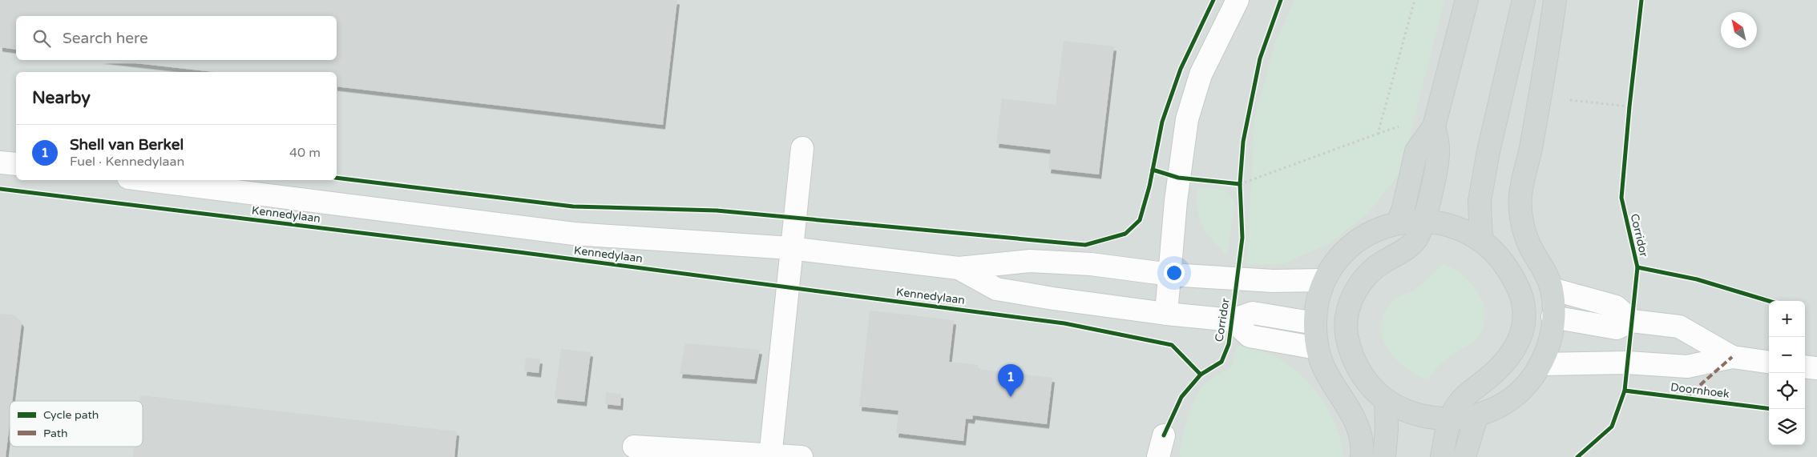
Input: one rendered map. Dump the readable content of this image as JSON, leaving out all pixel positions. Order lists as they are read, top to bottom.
{
  "streets": {
    "street": ["Kennedylaan", "Doornhoek"],
    "cycle path": ["Corridor"]
  },
  "legend": ["Cycle path", "Path"],
  "north": "top left",
  "page": {
    "search": "Search here",
    "heading": "Nearby",
    "list": [
      {
        "mark": "1",
        "name": "Shell van Berkel",
        "note": "Fuel · Kennedylaan",
        "value": "40 m"
      }
    ],
    "map_buttons": ["+", "−"],
    "pins": "1"
  }
}
